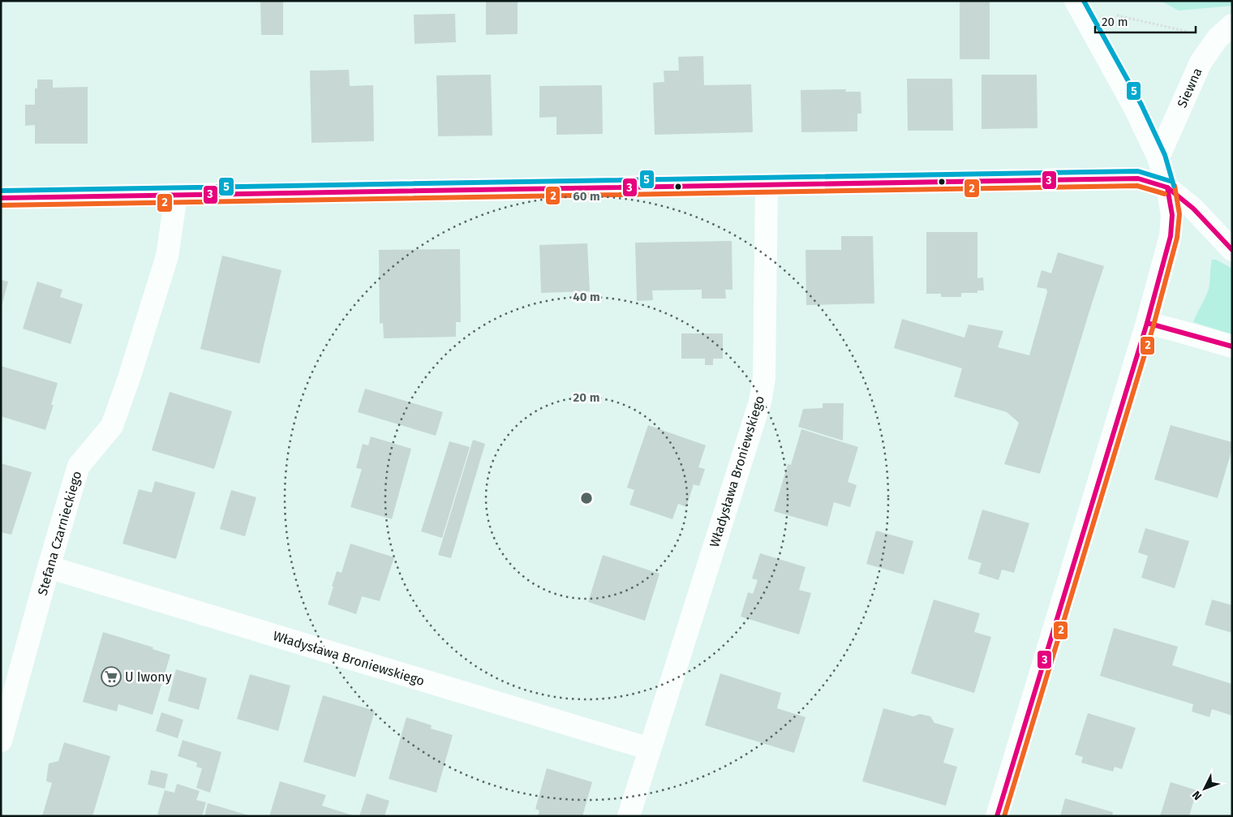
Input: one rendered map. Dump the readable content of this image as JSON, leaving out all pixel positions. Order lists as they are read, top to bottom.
{
  "streets": {
    "street": ["Siewna", "Władysława Broniewskiego", "Stefana Czarnieckiego"]
  },
  "crossings": [
    ["Władysława Broniewskiego", "Stefana Czarnieckiego"]
  ],
  "places": {
    "supermarket": ["U Iwony"]
  },
  "lines": ["transit line 5", "transit line 3", "transit line 2"],
  "scale_bar": "20 m",
  "north": "bottom left",
  "rings": ["60 m", "40 m", "20 m"]
}
